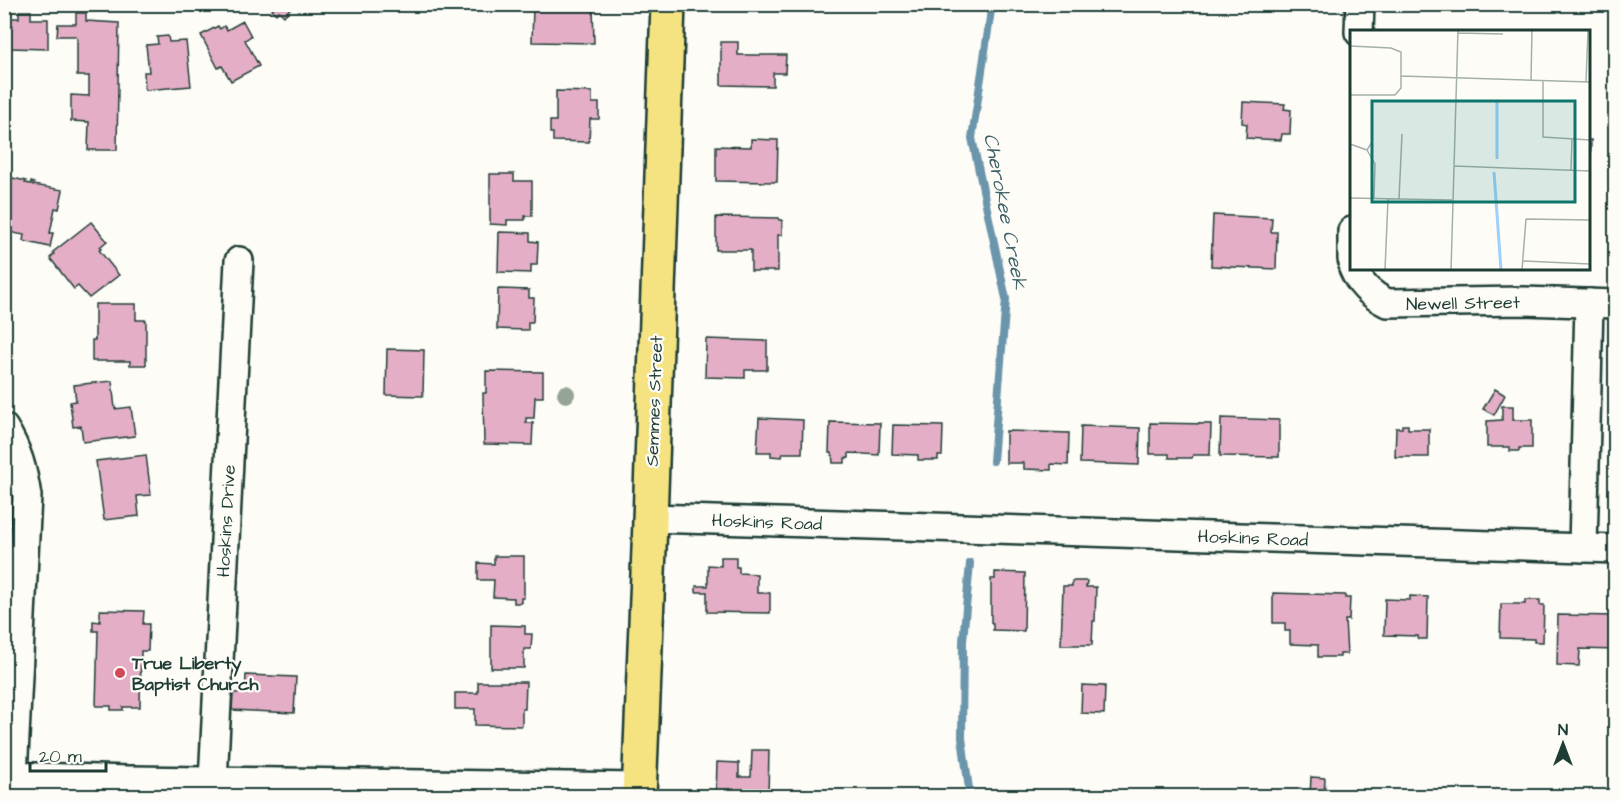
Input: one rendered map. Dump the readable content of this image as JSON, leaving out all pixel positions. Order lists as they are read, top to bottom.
{
  "streets": {
    "main road": ["Semmes Street"],
    "street": ["Newell Street", "Hoskins Drive", "Hoskins Road"]
  },
  "crossings": [
    ["Semmes Street", "Hoskins Road"]
  ],
  "water": ["Cherokee Creek"],
  "places": ["True Liberty Baptist Church"],
  "scale_bar": "20 m",
  "north": "top"
}
